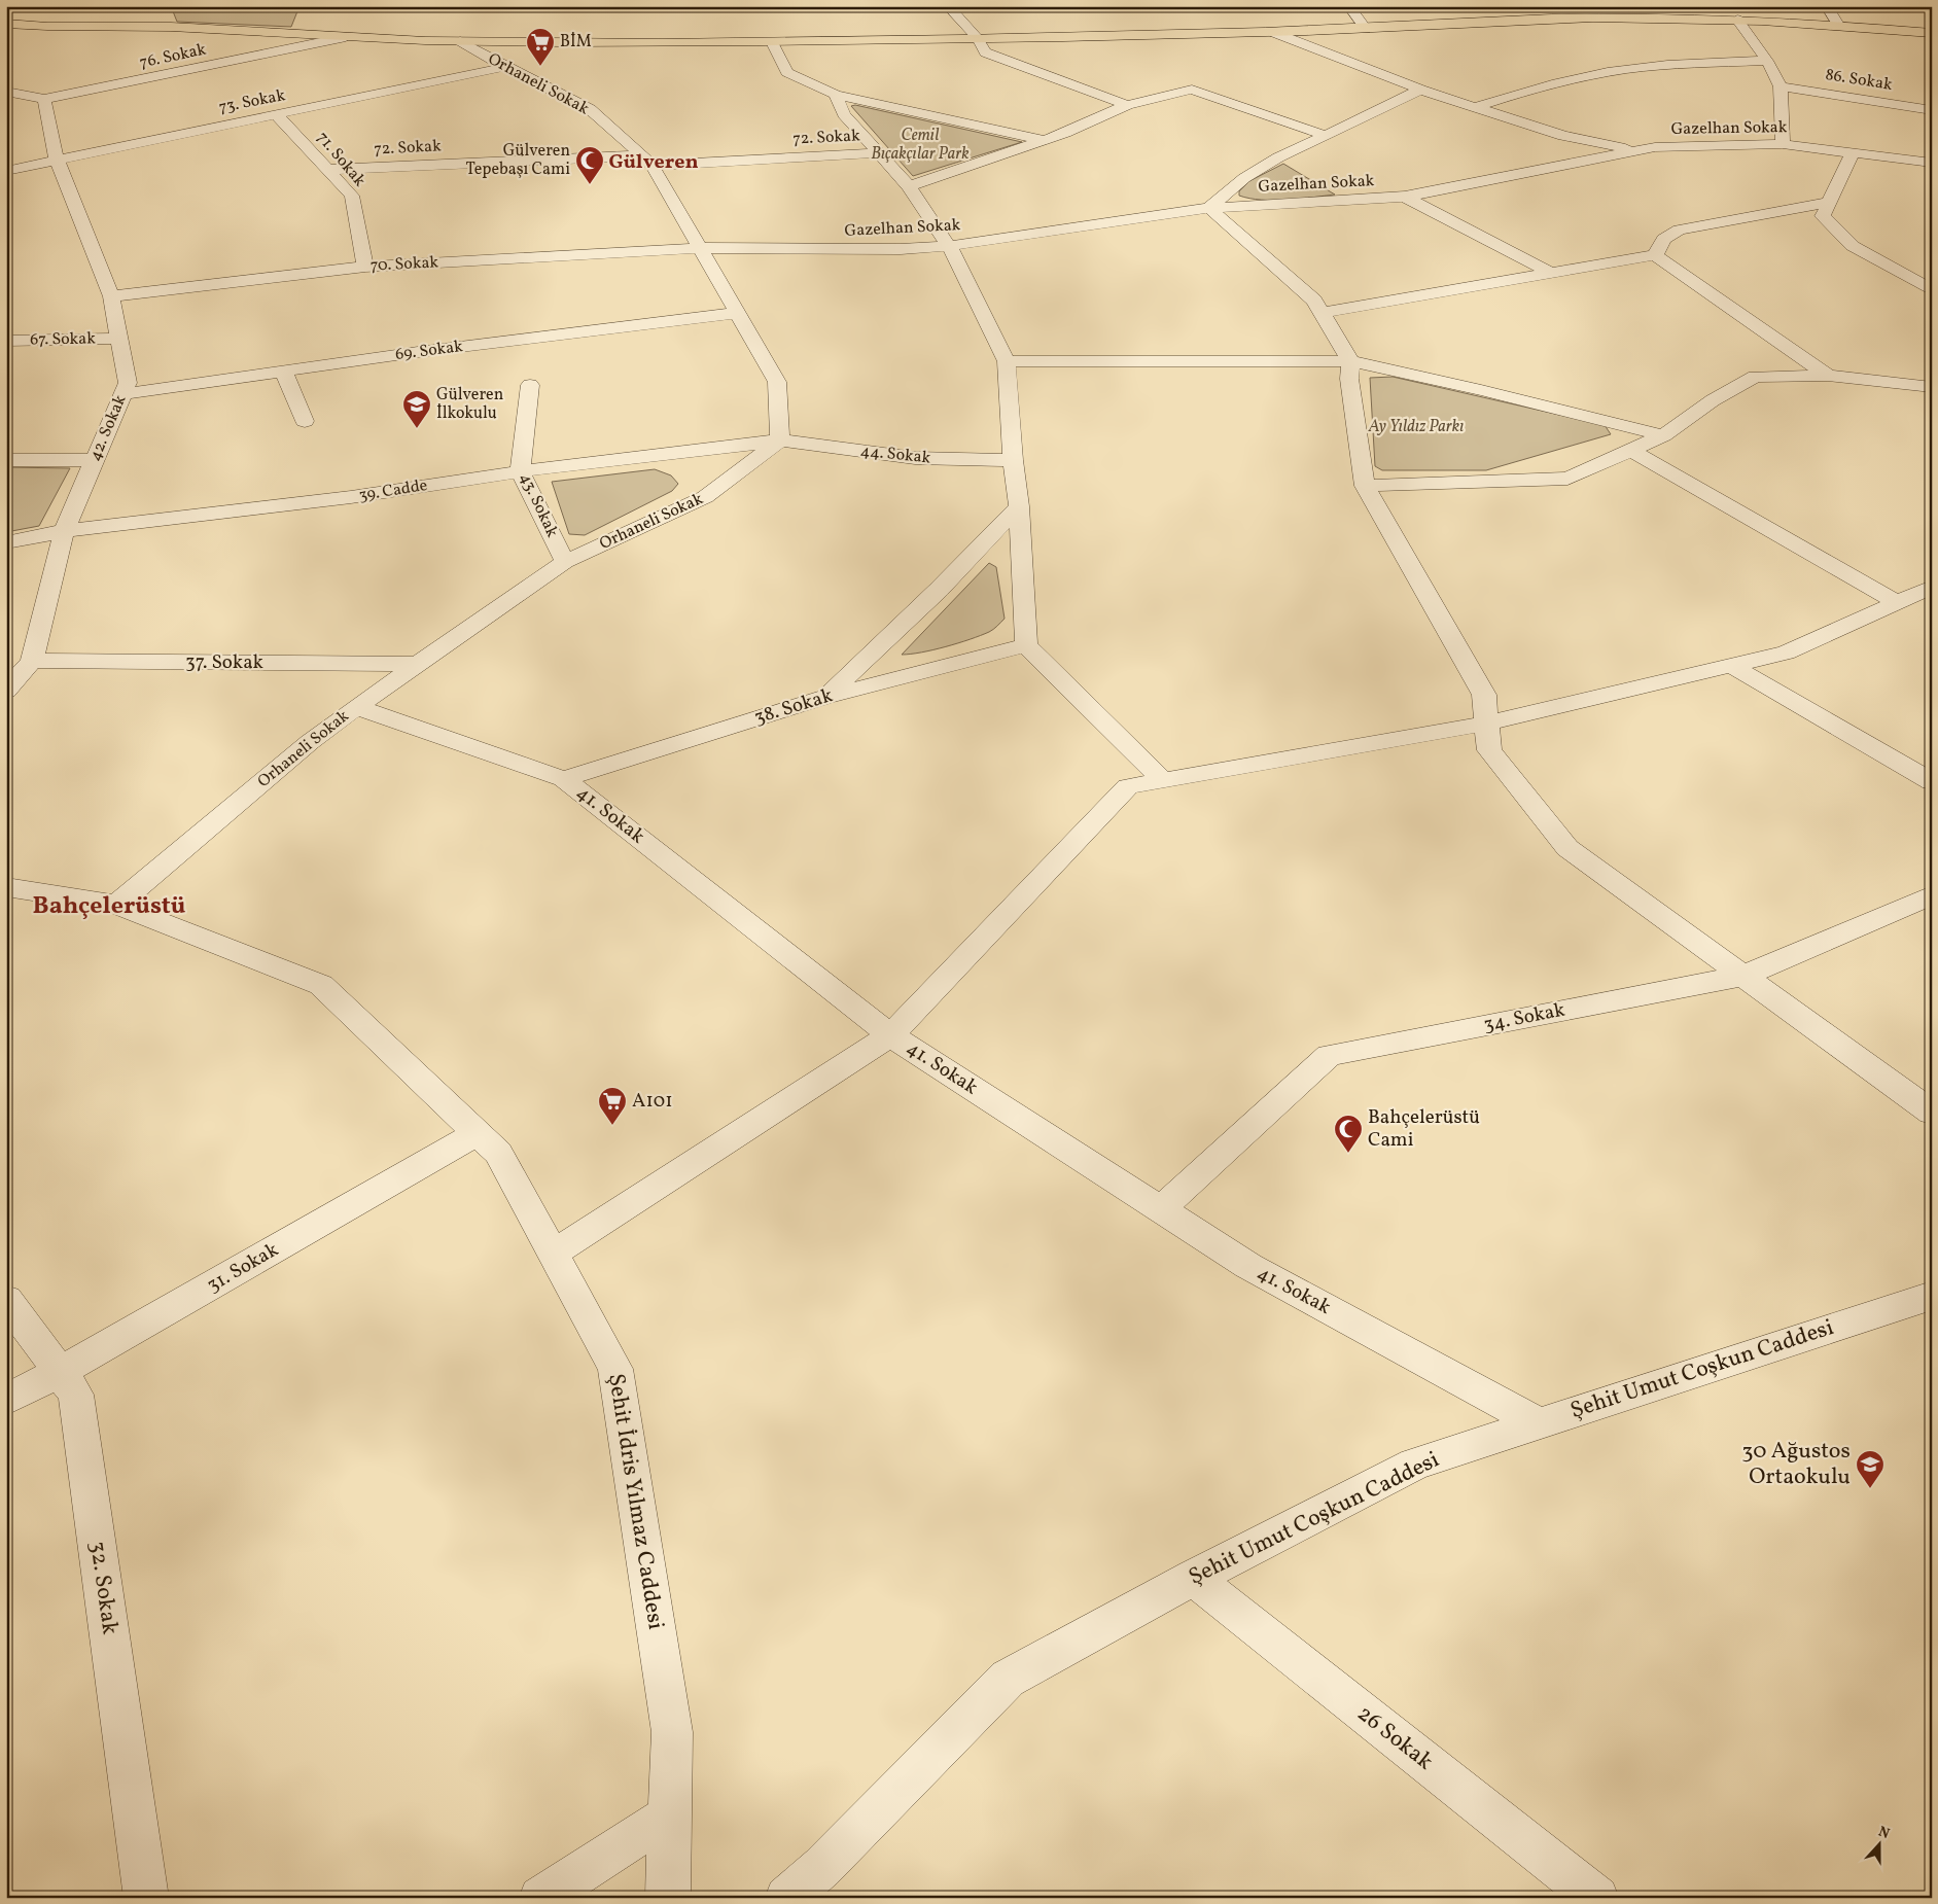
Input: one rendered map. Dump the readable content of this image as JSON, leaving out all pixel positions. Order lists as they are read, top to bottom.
{
  "streets": {
    "street": [
      "76. Sokak",
      "86. Sokak",
      "Orhaneli Sokak",
      "73. Sokak",
      "Gazelhan Sokak",
      "72. Sokak",
      "71. Sokak",
      "70. Sokak",
      "67. Sokak",
      "69. Sokak",
      "42. Sokak",
      "44. Sokak",
      "39. Cadde",
      "43. Sokak",
      "37. Sokak",
      "38. Sokak",
      "41. Sokak",
      "34. Sokak",
      "31. Sokak",
      "Şehit Umut Coşkun Caddesi",
      "Şehit İdris Yılmaz Caddesi",
      "32. Sokak",
      "26 Sokak"
    ]
  },
  "crossings": [
    ["76. Sokak", "42. Sokak"],
    ["Orhaneli Sokak", "73. Sokak"],
    ["Orhaneli Sokak", "Gazelhan Sokak"],
    ["Orhaneli Sokak", "72. Sokak"],
    ["Orhaneli Sokak", "70. Sokak"],
    ["Orhaneli Sokak", "69. Sokak"],
    ["Orhaneli Sokak", "44. Sokak"],
    ["Orhaneli Sokak", "39. Cadde"],
    ["Orhaneli Sokak", "43. Sokak"],
    ["Orhaneli Sokak", "37. Sokak"],
    ["Orhaneli Sokak", "41. Sokak"],
    ["Orhaneli Sokak", "Şehit İdris Yılmaz Caddesi"],
    ["73. Sokak", "71. Sokak"],
    ["73. Sokak", "42. Sokak"],
    ["Gazelhan Sokak", "70. Sokak"],
    ["72. Sokak", "71. Sokak"],
    ["71. Sokak", "70. Sokak"],
    ["70. Sokak", "42. Sokak"],
    ["67. Sokak", "42. Sokak"],
    ["69. Sokak", "42. Sokak"],
    ["42. Sokak", "39. Cadde"],
    ["42. Sokak", "37. Sokak"],
    ["44. Sokak", "39. Cadde"],
    ["39. Cadde", "43. Sokak"],
    ["38. Sokak", "41. Sokak"],
    ["41. Sokak", "34. Sokak"],
    ["41. Sokak", "Şehit Umut Coşkun Caddesi"],
    ["31. Sokak", "Şehit İdris Yılmaz Caddesi"],
    ["31. Sokak", "32. Sokak"],
    ["Şehit Umut Coşkun Caddesi", "26 Sokak"]
  ],
  "districts": ["Gülveren", "Bahçelerüstü"],
  "parks": ["Cemil Bıçakçılar Park", "Ay Yıldız Parkı"],
  "places": {
    "supermarket": ["BİM", "A101"],
    "mosque": ["Gülveren Tepebaşı Cami", "Bahçelerüstü Cami"],
    "school or university": ["Gülveren İlkokulu", "30 Ağustos Ortaokulu"]
  },
  "north": "top"
}
